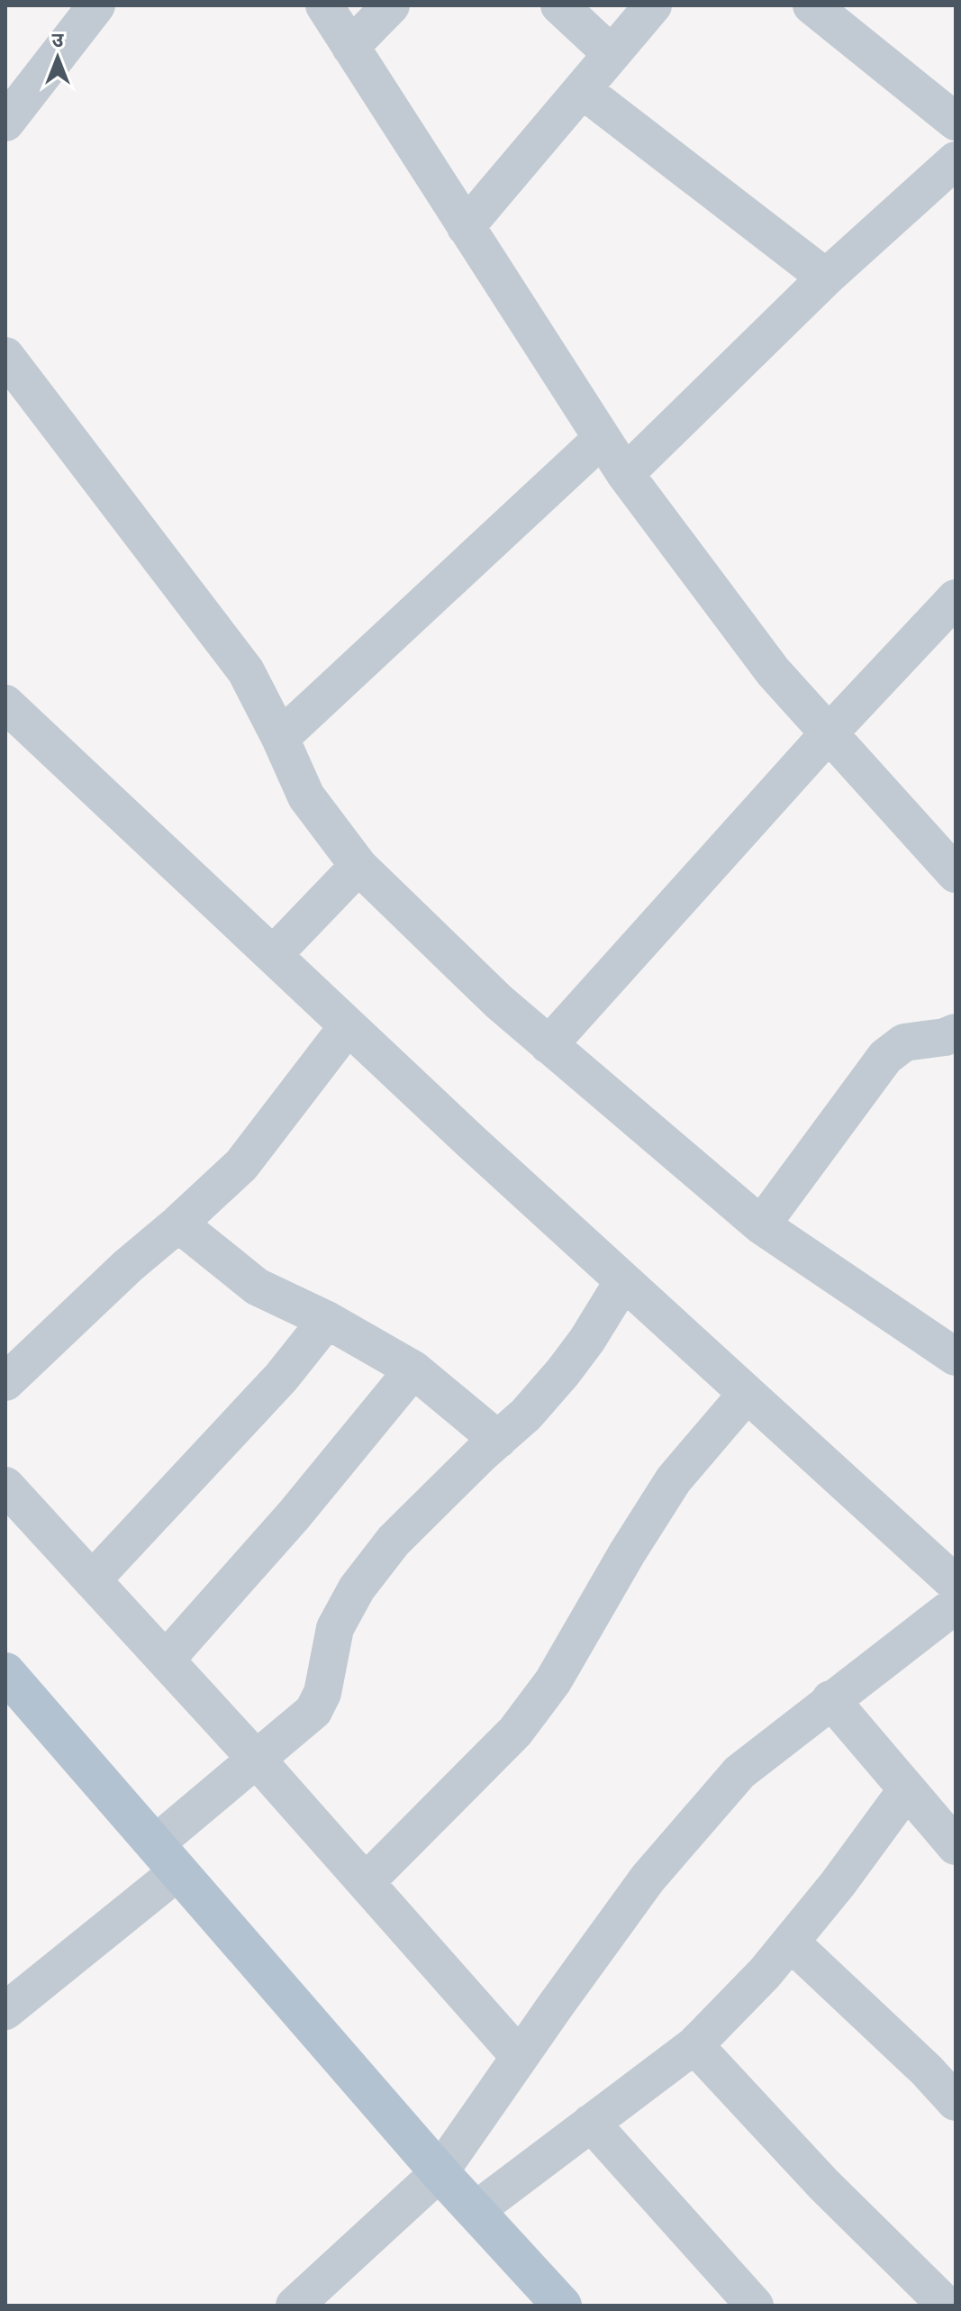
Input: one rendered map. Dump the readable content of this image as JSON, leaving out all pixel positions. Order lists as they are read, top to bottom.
{
  "north": "top"
}
